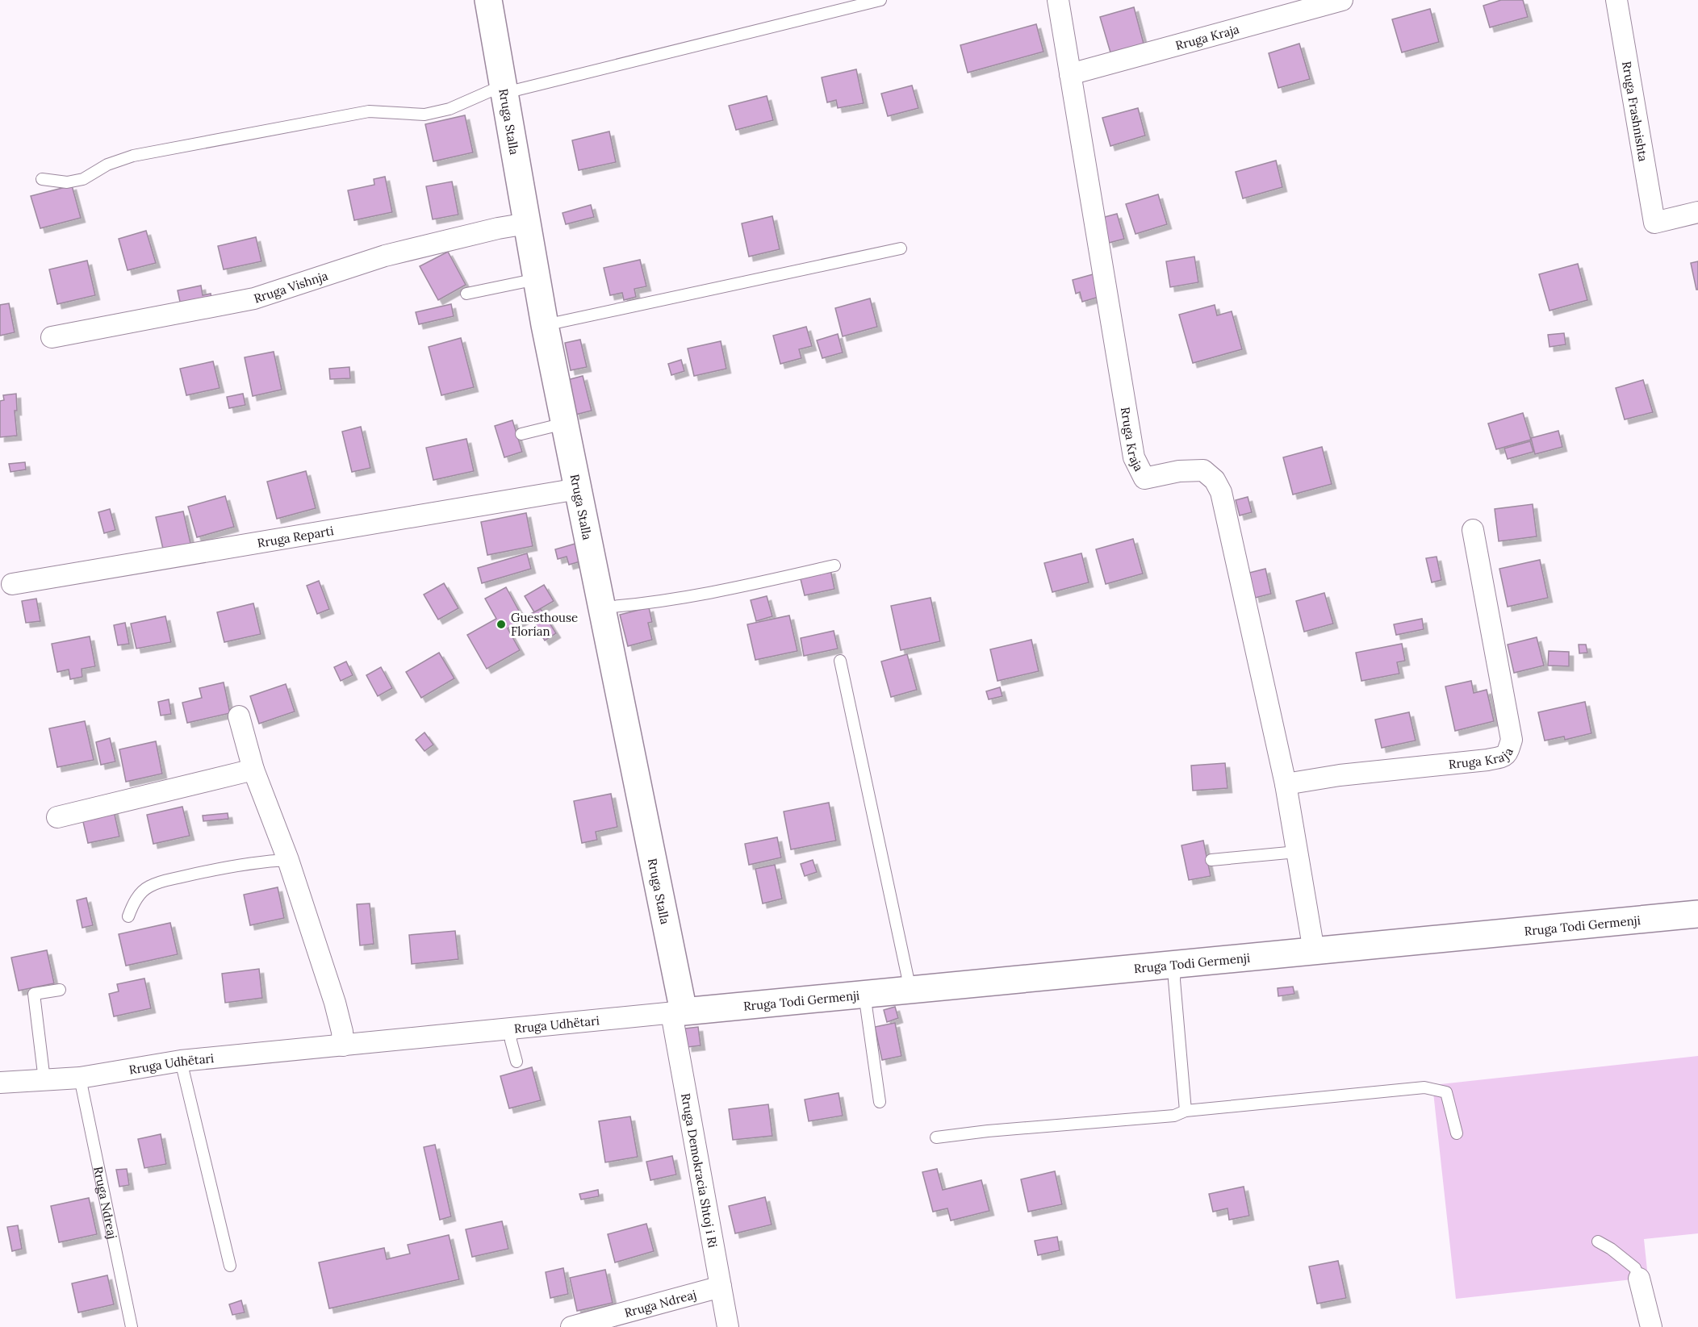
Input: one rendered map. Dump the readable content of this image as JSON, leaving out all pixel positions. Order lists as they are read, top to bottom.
{
  "streets": {
    "street": [
      "Rruga Kraja",
      "Rruga Frashnishta",
      "Rruga Stalla",
      "Rruga Vishnja",
      "Rruga Reparti",
      "Rruga Todi Germenji",
      "Rruga Udhëtari",
      "Rruga Demokracia Shtoj i Ri",
      "Rruga Ndreaj"
    ]
  },
  "crossings": [
    ["Rruga Kraja", "Rruga Todi Germenji"],
    ["Rruga Stalla", "Rruga Vishnja"],
    ["Rruga Stalla", "Rruga Reparti"],
    ["Rruga Stalla", "Rruga Todi Germenji"],
    ["Rruga Stalla", "Rruga Udhëtari"],
    ["Rruga Stalla", "Rruga Demokracia Shtoj i Ri"],
    ["Rruga Todi Germenji", "Rruga Udhëtari"],
    ["Rruga Todi Germenji", "Rruga Demokracia Shtoj i Ri"],
    ["Rruga Udhëtari", "Rruga Demokracia Shtoj i Ri"],
    ["Rruga Udhëtari", "Rruga Ndreaj"],
    ["Rruga Demokracia Shtoj i Ri", "Rruga Ndreaj"]
  ],
  "places": ["Guesthouse Florian"]
}
